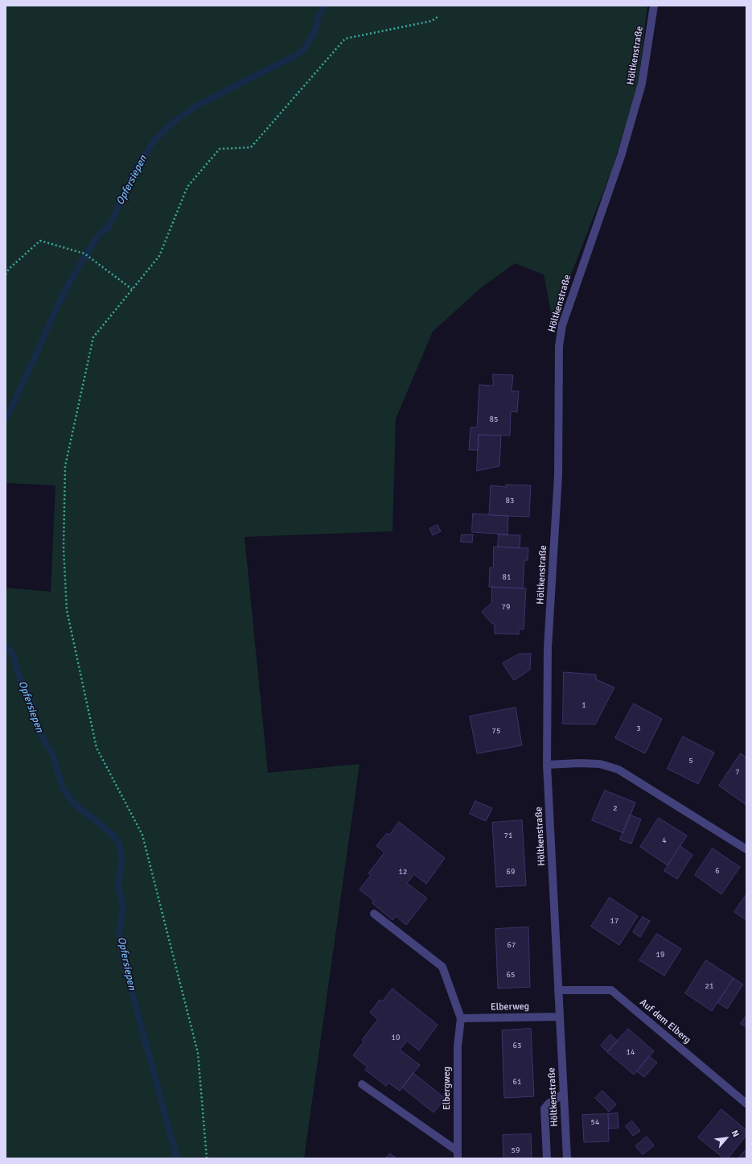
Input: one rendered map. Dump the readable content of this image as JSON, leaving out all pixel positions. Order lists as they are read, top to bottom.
{
  "streets": {
    "street": [
      "Höltkenstraße",
      "Elberweg",
      "Auf dem Elberg",
      "Elbergweg"
    ]
  },
  "crossings": [
    ["Höltkenstraße", "Elberweg"],
    ["Höltkenstraße", "Auf dem Elberg"],
    ["Elberweg", "Elbergweg"]
  ],
  "water": ["Opfersiepen"],
  "house_numbers": [
    "85",
    "83",
    "81",
    "79",
    "1",
    "3",
    "75",
    "5",
    "7",
    "2",
    "71",
    "4",
    "6",
    "12",
    "69",
    "17",
    "67",
    "19",
    "65",
    "21",
    "10",
    "63",
    "14",
    "61",
    "54",
    "59"
  ],
  "north": "top right"
}
